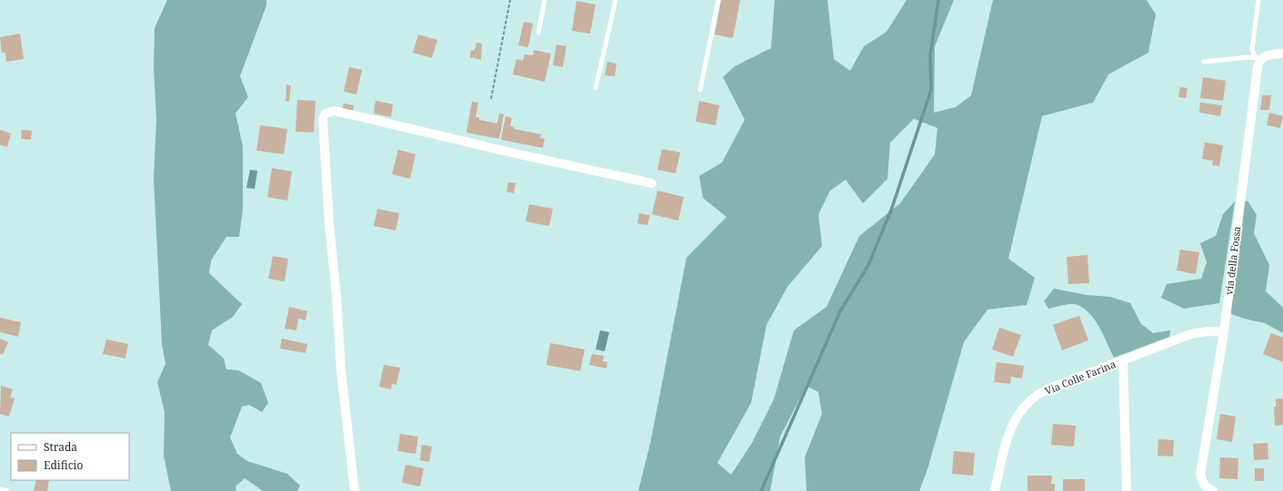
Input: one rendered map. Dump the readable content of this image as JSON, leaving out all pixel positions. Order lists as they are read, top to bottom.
{
  "streets": {
    "street": ["via della Fossa", "Via Colle Farina"]
  },
  "crossings": [
    ["via della Fossa", "Via Colle Farina"]
  ],
  "legend": ["Strada", "Edificio"]
}
